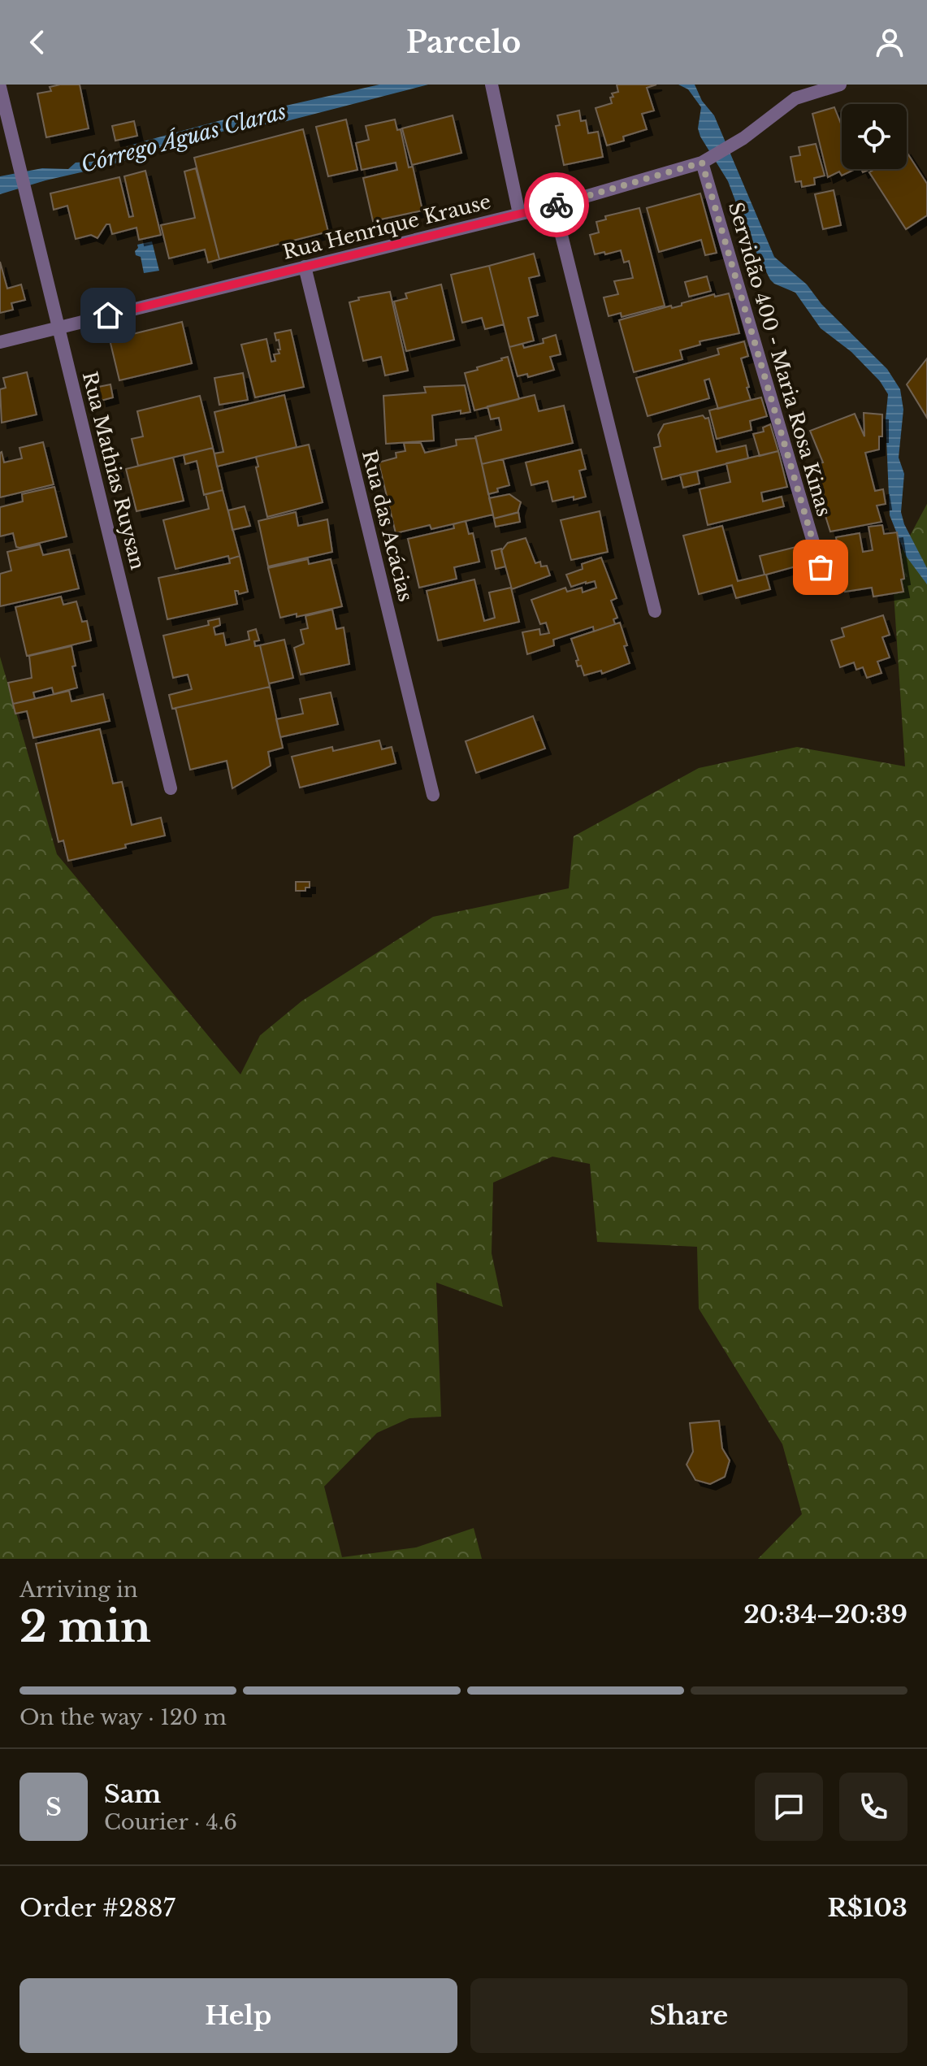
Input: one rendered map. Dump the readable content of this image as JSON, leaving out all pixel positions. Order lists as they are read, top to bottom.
{
  "streets": {
    "street": [
      "Rua Henrique Krause",
      "Servidão 400 - Maria Rosa Kinas",
      "Rua Mathias Ruysan",
      "Rua das Acácias"
    ]
  },
  "crossings": [
    ["Rua Henrique Krause", "Servidão 400 - Maria Rosa Kinas"],
    ["Rua Henrique Krause", "Rua Mathias Ruysan"],
    ["Rua Henrique Krause", "Rua das Acácias"]
  ],
  "water": ["Córrego Águas Claras"],
  "page": {
    "header": "Parcelo",
    "heading": ["2 min", "Arriving in", "20:34–20:39"],
    "panel": [
      "Sam",
      "Courier · 4.6",
      "Order #2887",
      "R$103"
    ],
    "bar": "On the way · 120 m",
    "round": "S",
    "buttons": ["Help", "Share"]
  }
}
